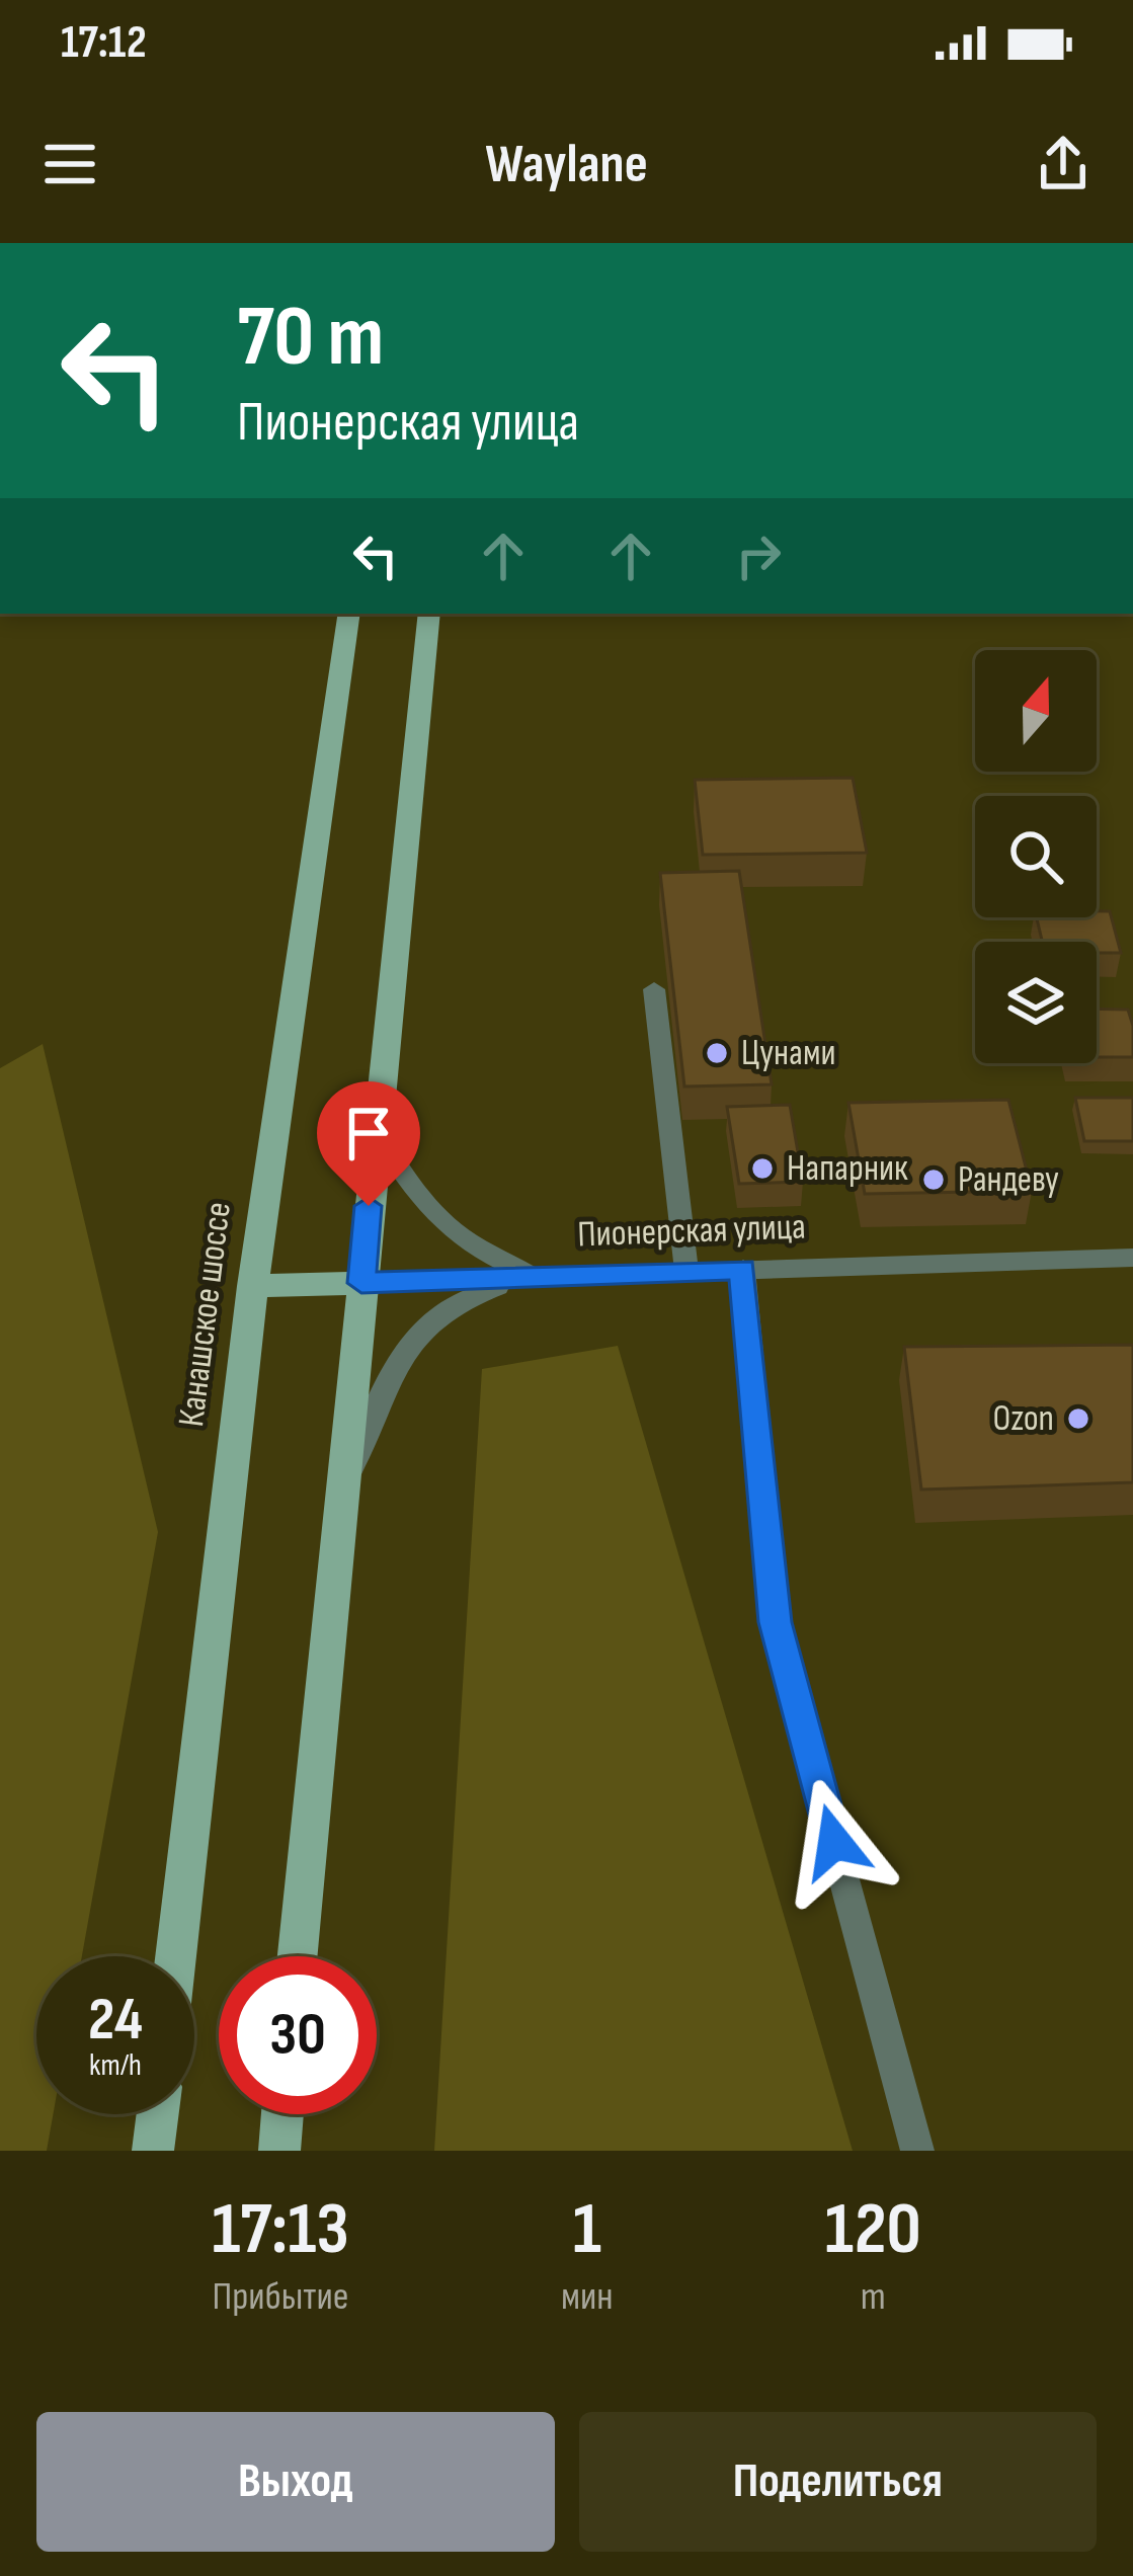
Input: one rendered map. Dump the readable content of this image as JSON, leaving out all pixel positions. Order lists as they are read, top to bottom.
{
  "streets": {
    "main road": ["Пионерская улица", "Канашское шоссе"]
  },
  "crossings": [
    ["Пионерская улица", "Канашское шоссе"]
  ],
  "places": [
    "Цунами",
    "Напарник",
    "Рандеву",
    "Ozon"
  ],
  "north": "top",
  "page": {
    "status": "17:12",
    "header": "Waylane",
    "turn": ["70 m", "Пионерская улица"],
    "speed": "24 km/h",
    "limit": "30",
    "eta": [
      "17:13",
      "Прибытие",
      "1",
      "мин",
      "120",
      "m"
    ],
    "buttons": ["Выход", "Поделиться"]
  }
}
